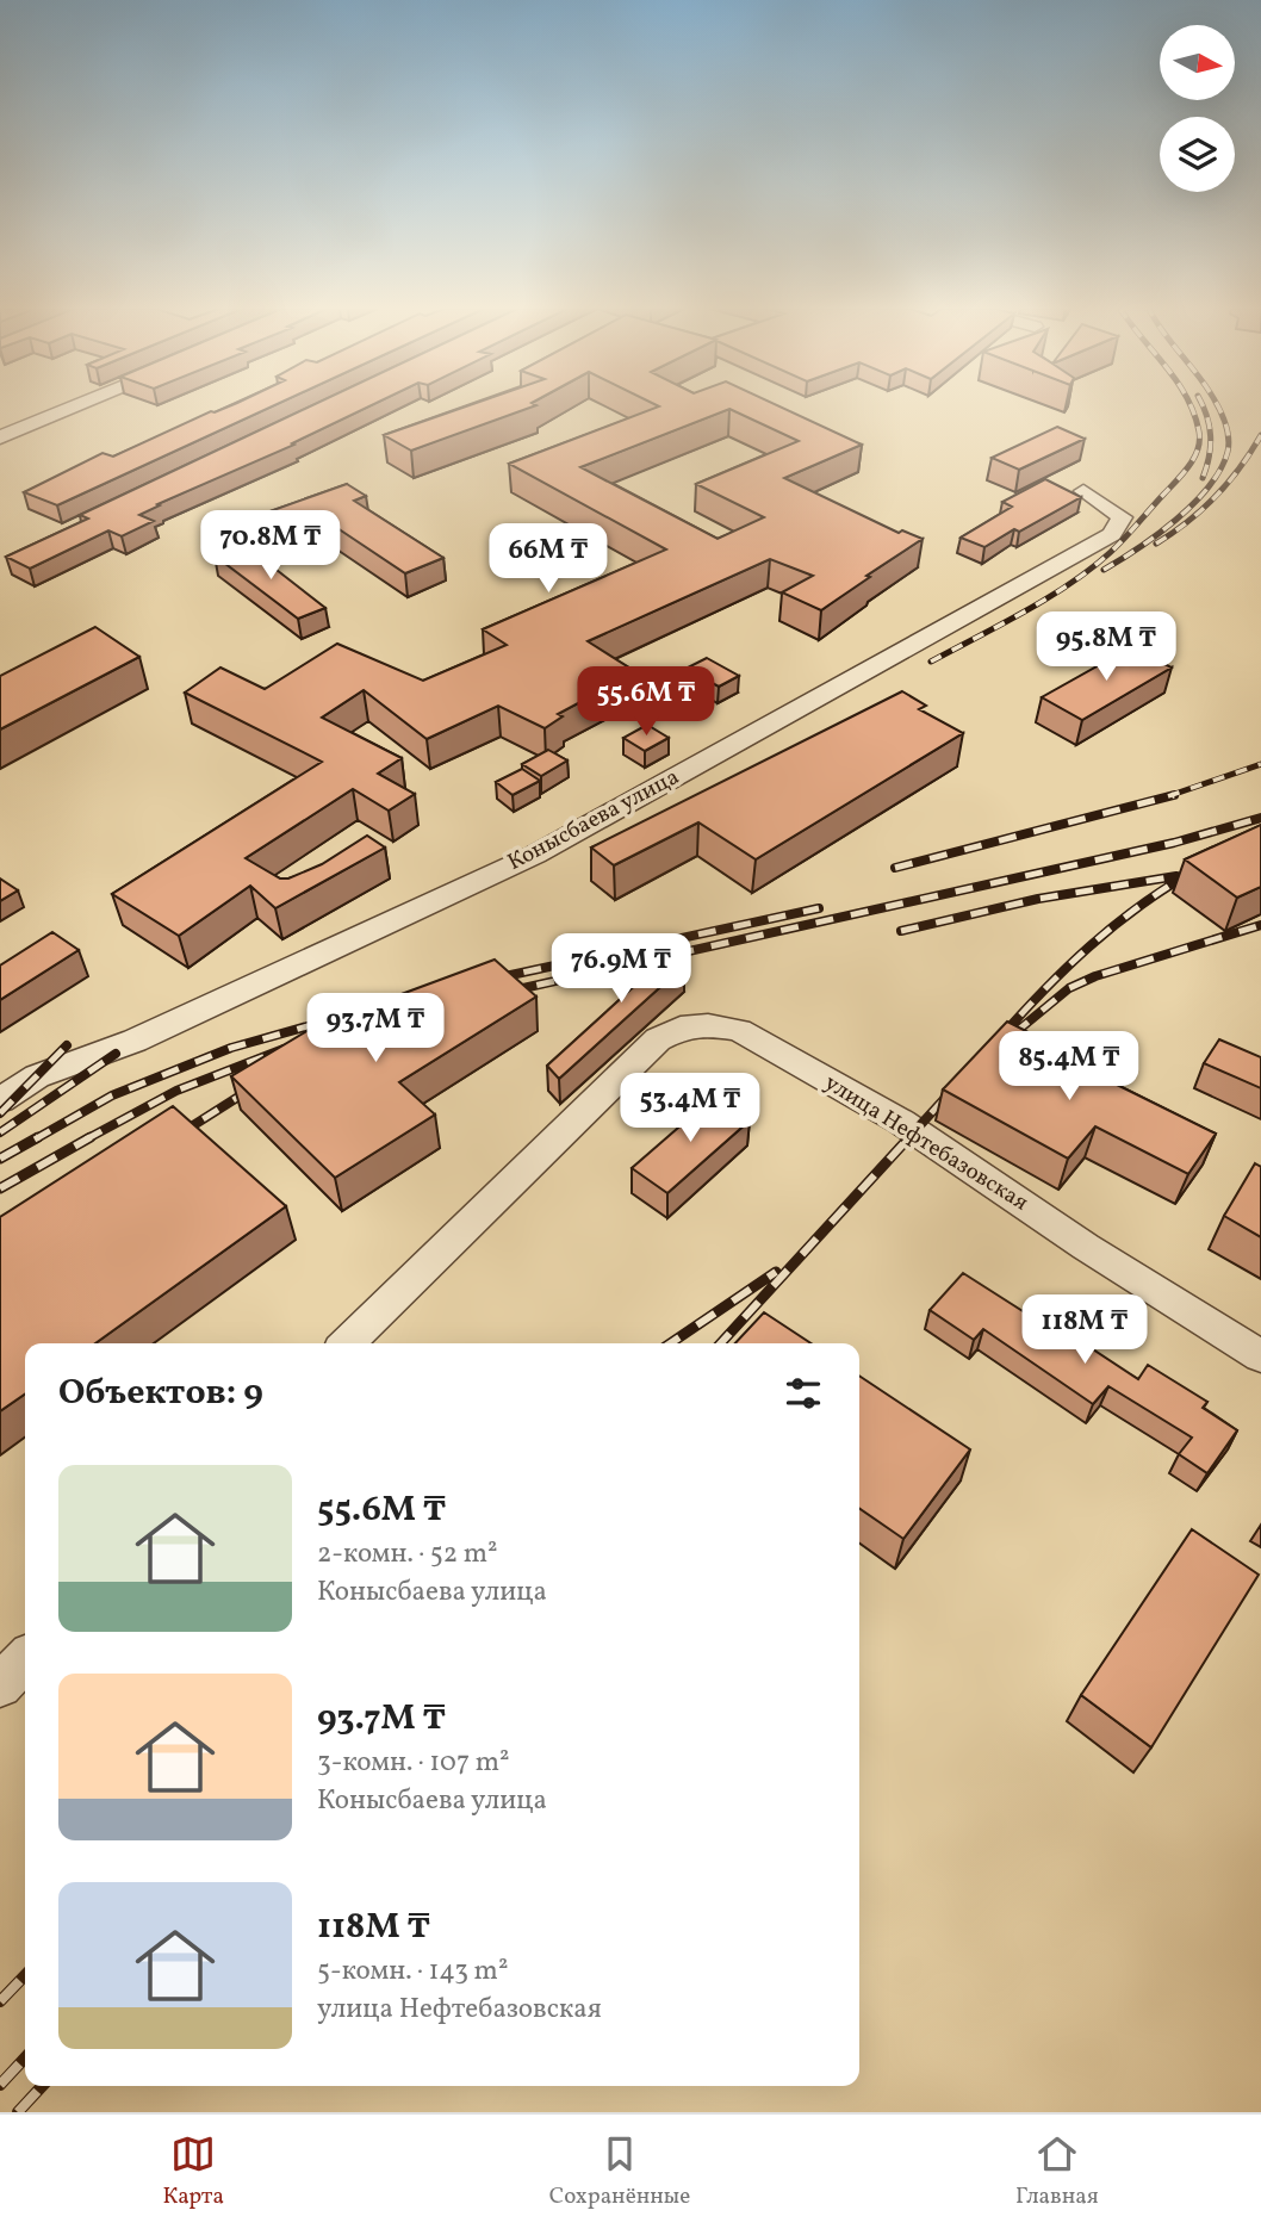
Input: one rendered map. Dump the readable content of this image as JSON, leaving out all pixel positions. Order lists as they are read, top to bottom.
{
  "streets": {
    "street": ["Конысбаева улица", "улица Нефтебазовская"]
  },
  "north": "right",
  "page": {
    "price": [
      "70.8M ₸",
      "66M ₸",
      "95.8M ₸",
      "55.6M ₸",
      "76.9M ₸",
      "93.7M ₸",
      "85.4M ₸",
      "53.4M ₸",
      "118M ₸"
    ],
    "heading": "Объектов: 9",
    "list": [
      {
        "name": "55.6M ₸",
        "note": "2-комн. · 52 m² · Конысбаева улица"
      },
      {
        "name": "93.7M ₸",
        "note": "3-комн. · 107 m² · Конысбаева улица"
      },
      {
        "name": "118M ₸",
        "note": "5-комн. · 143 m² · улица Нефтебазовская"
      }
    ],
    "tabs": ["Карта", "Сохранённые", "Главная"]
  }
}
